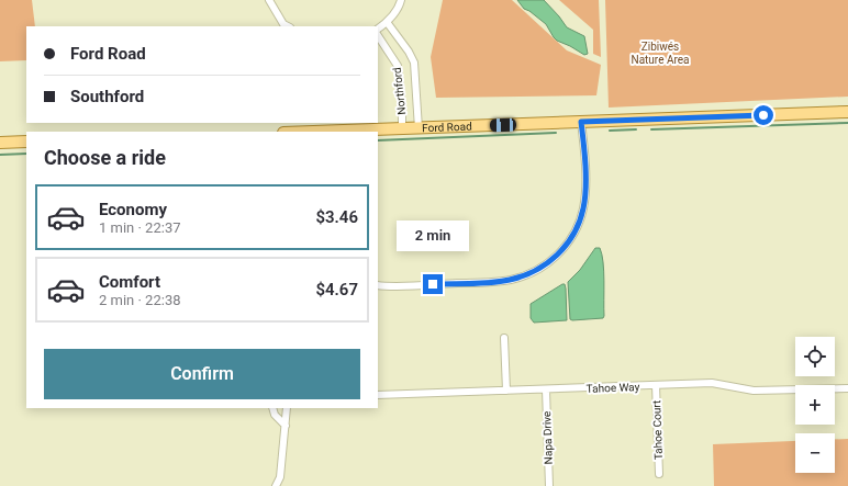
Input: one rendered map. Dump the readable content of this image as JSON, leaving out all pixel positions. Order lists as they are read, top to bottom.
{
  "streets": {
    "main road": ["Ford Road"],
    "street": [
      "Northford",
      "Tahoe Way",
      "Tahoe Court",
      "Napa Drive"
    ]
  },
  "crossings": [
    ["Northford", "Ford Road"],
    ["Tahoe Way", "Tahoe Court"],
    ["Tahoe Way", "Napa Drive"]
  ],
  "parks": ["Zibiwés Nature Area"],
  "page": {
    "banner": ["Ford Road", "Southford"],
    "heading": "Choose a ride",
    "list": [
      {
        "name": "Economy",
        "note": "1 min · 22:37",
        "value": "$3.46"
      },
      {
        "name": "Comfort",
        "note": "2 min · 22:38",
        "value": "$4.67"
      }
    ],
    "bubble": "2 min",
    "map_buttons": ["+", "−"],
    "buttons": "Confirm"
  }
}
